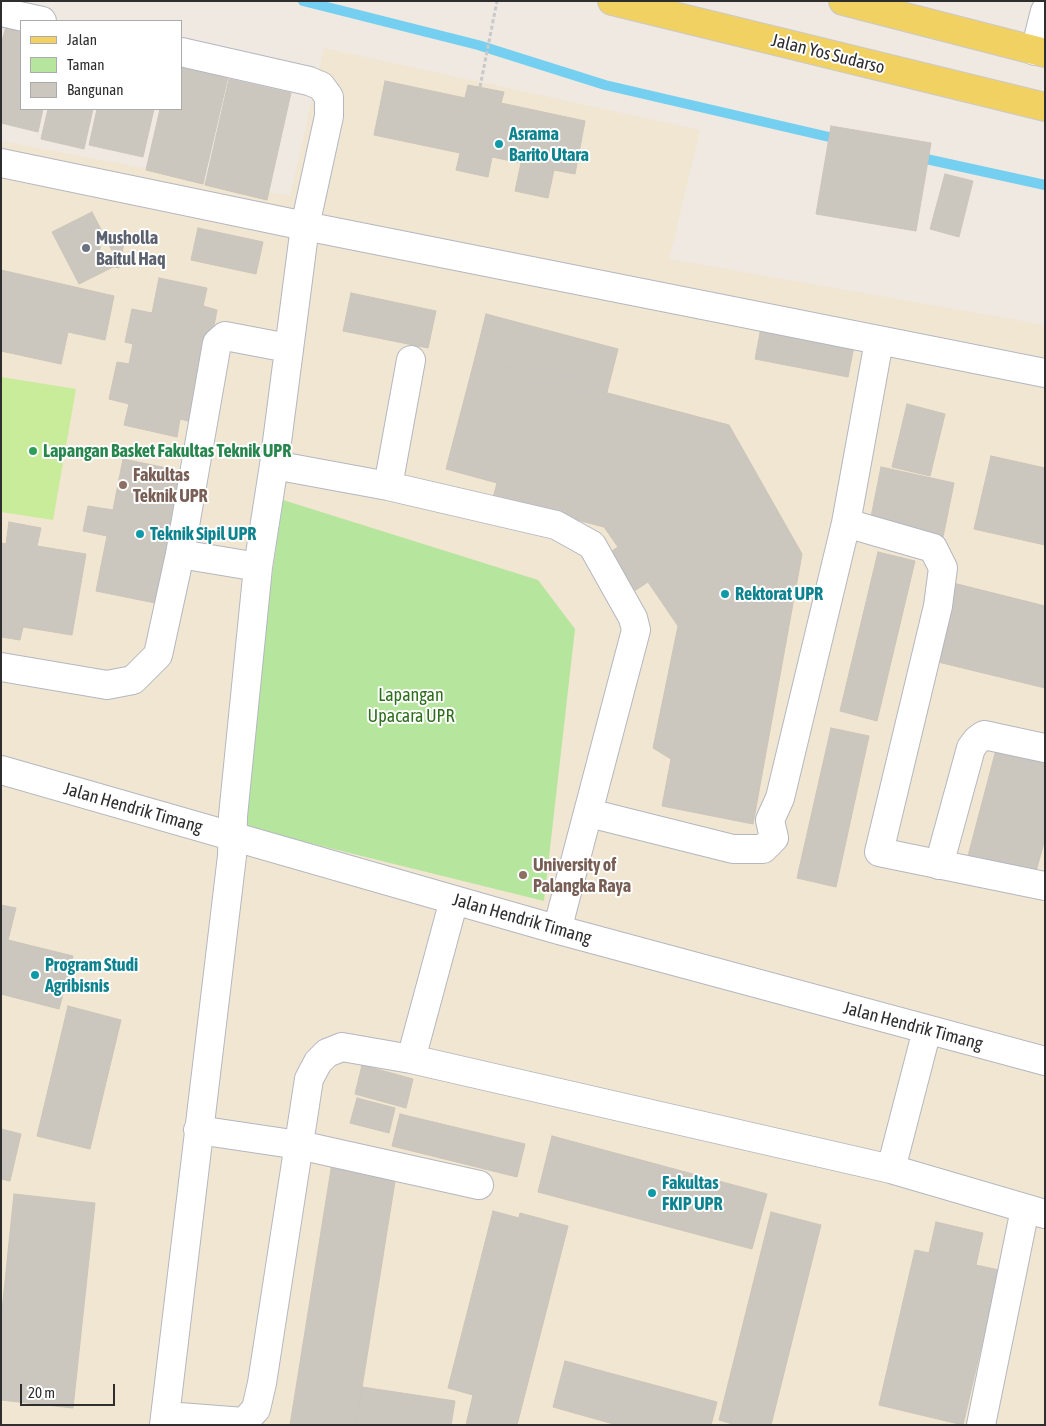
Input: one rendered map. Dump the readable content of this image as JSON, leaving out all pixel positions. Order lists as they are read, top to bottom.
{
  "streets": {
    "main road": ["Jalan Yos Sudarso"],
    "street": ["Jalan Hendrik Timang"]
  },
  "parks": ["Lapangan Upacara UPR"],
  "places": [
    "Asrama Barito Utara",
    "Musholla Baitul Haq",
    "Lapangan Basket Fakultas Teknik UPR",
    "Fakultas Teknik UPR",
    "Teknik Sipil UPR",
    "Rektorat UPR",
    "University of Palangka Raya",
    "Program Studi Agribisnis",
    "Fakultas FKIP UPR"
  ],
  "legend": ["Jalan", "Taman", "Bangunan"],
  "scale_bar": "20 m"
}
